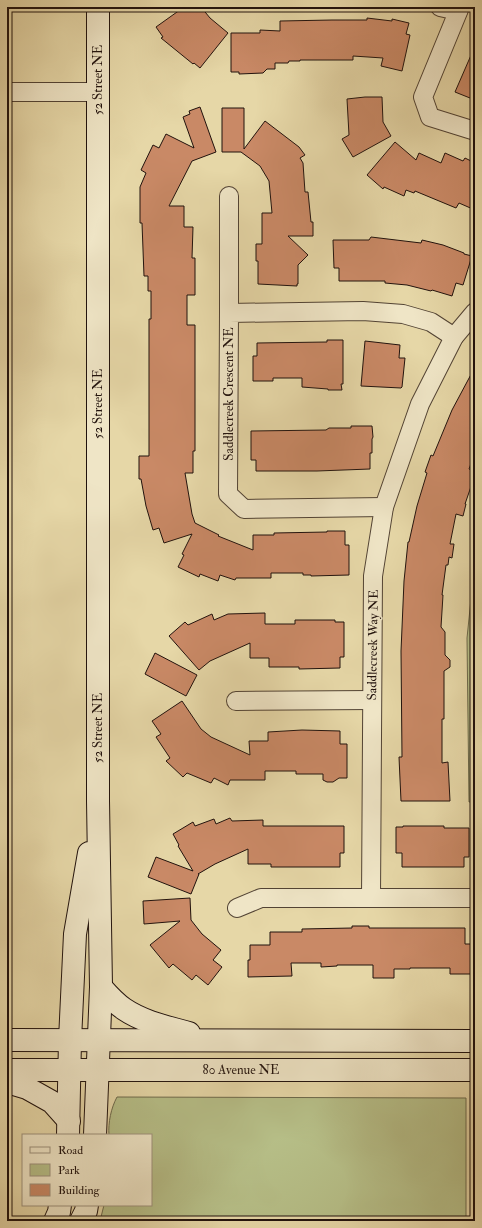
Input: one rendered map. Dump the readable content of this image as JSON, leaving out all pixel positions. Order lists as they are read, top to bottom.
{
  "streets": {
    "street": [
      "52 Street NE",
      "Saddlecreek Crescent NE",
      "Saddlecreek Way NE",
      "80 Avenue NE"
    ]
  },
  "crossings": [
    ["52 Street NE", "80 Avenue NE"],
    ["Saddlecreek Crescent NE", "Saddlecreek Way NE"]
  ],
  "legend": ["Road", "Park", "Building"]
}
